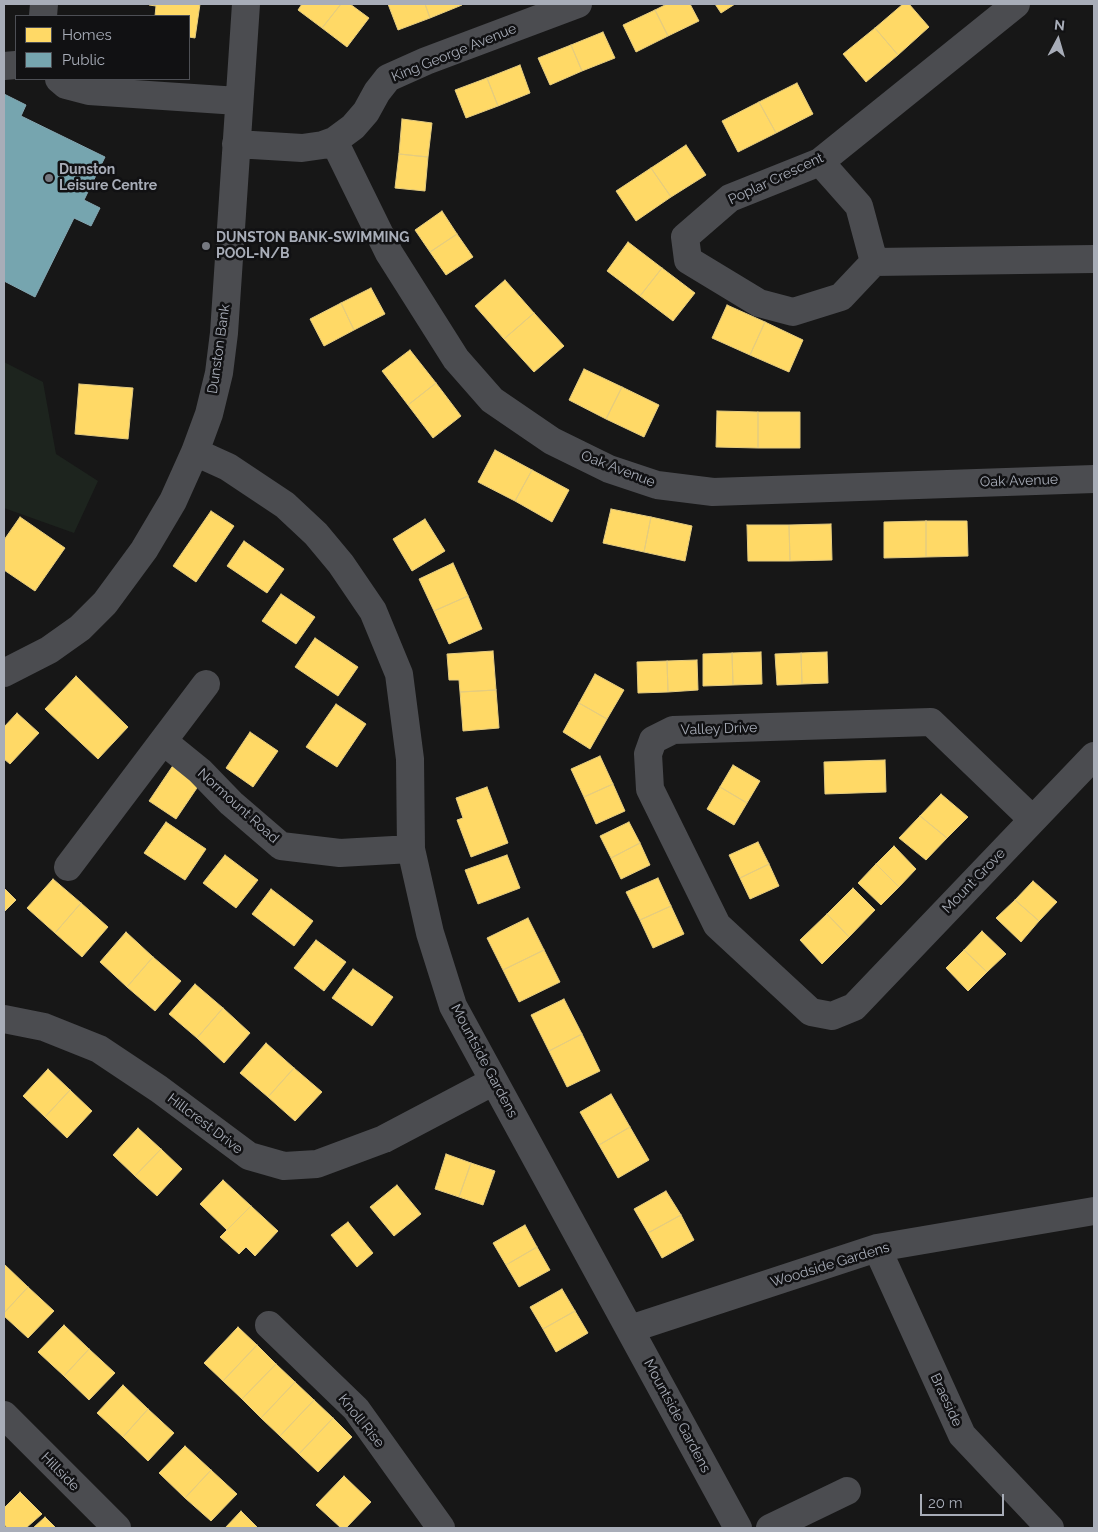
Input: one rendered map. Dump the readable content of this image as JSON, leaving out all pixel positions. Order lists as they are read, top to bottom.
{
  "streets": {
    "street": [
      "King George Avenue",
      "Poplar Crescent",
      "Dunston Bank",
      "Oak Avenue",
      "Valley Drive",
      "Normount Road",
      "Mount Grove",
      "Mountside Gardens",
      "Hillcrest Drive",
      "Woodside Gardens",
      "Braeside",
      "Knoll Rise",
      "Hillside"
    ]
  },
  "crossings": [
    ["King George Avenue", "Dunston Bank"],
    ["King George Avenue", "Oak Avenue"],
    ["Dunston Bank", "Mountside Gardens"],
    ["Valley Drive", "Mount Grove"],
    ["Normount Road", "Mountside Gardens"],
    ["Mountside Gardens", "Hillcrest Drive"],
    ["Mountside Gardens", "Woodside Gardens"],
    ["Woodside Gardens", "Braeside"]
  ],
  "places": ["Dunston Leisure Centre", "DUNSTON BANK-SWIMMING POOL-N/B"],
  "legend": ["Homes", "Public"],
  "scale_bar": "20 m",
  "north": "top"
}
